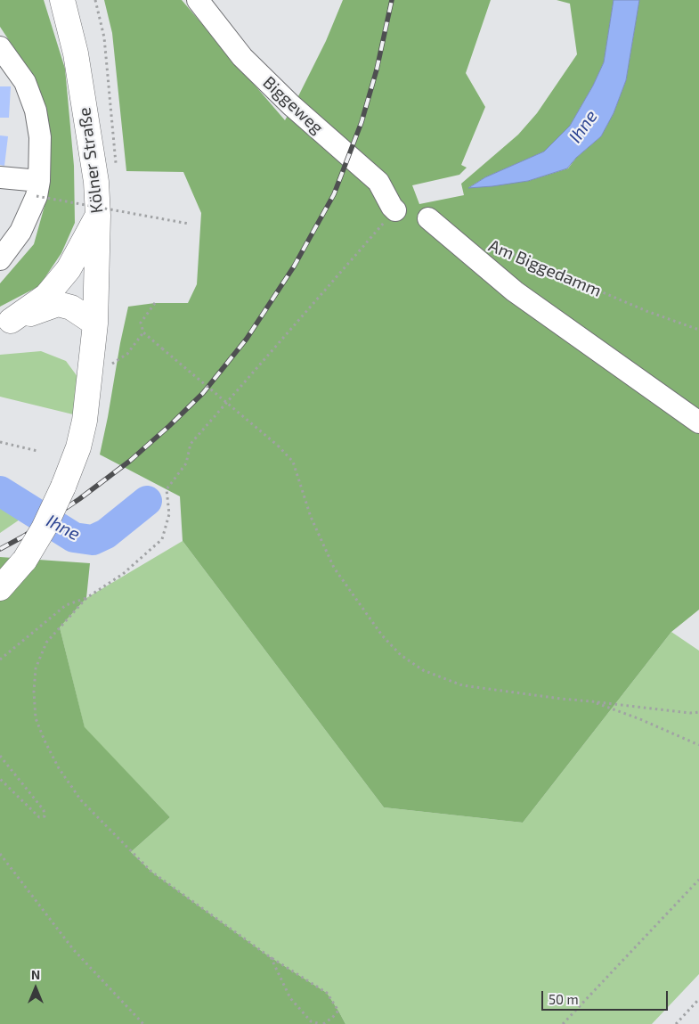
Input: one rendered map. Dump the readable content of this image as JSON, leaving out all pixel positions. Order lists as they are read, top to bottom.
{
  "streets": {
    "main road": ["Kölner Straße"],
    "street": ["Biggeweg"],
    "path": ["Am Biggedamm"]
  },
  "water": ["Ihne"],
  "scale_bar": "50 m",
  "north": "top"
}
